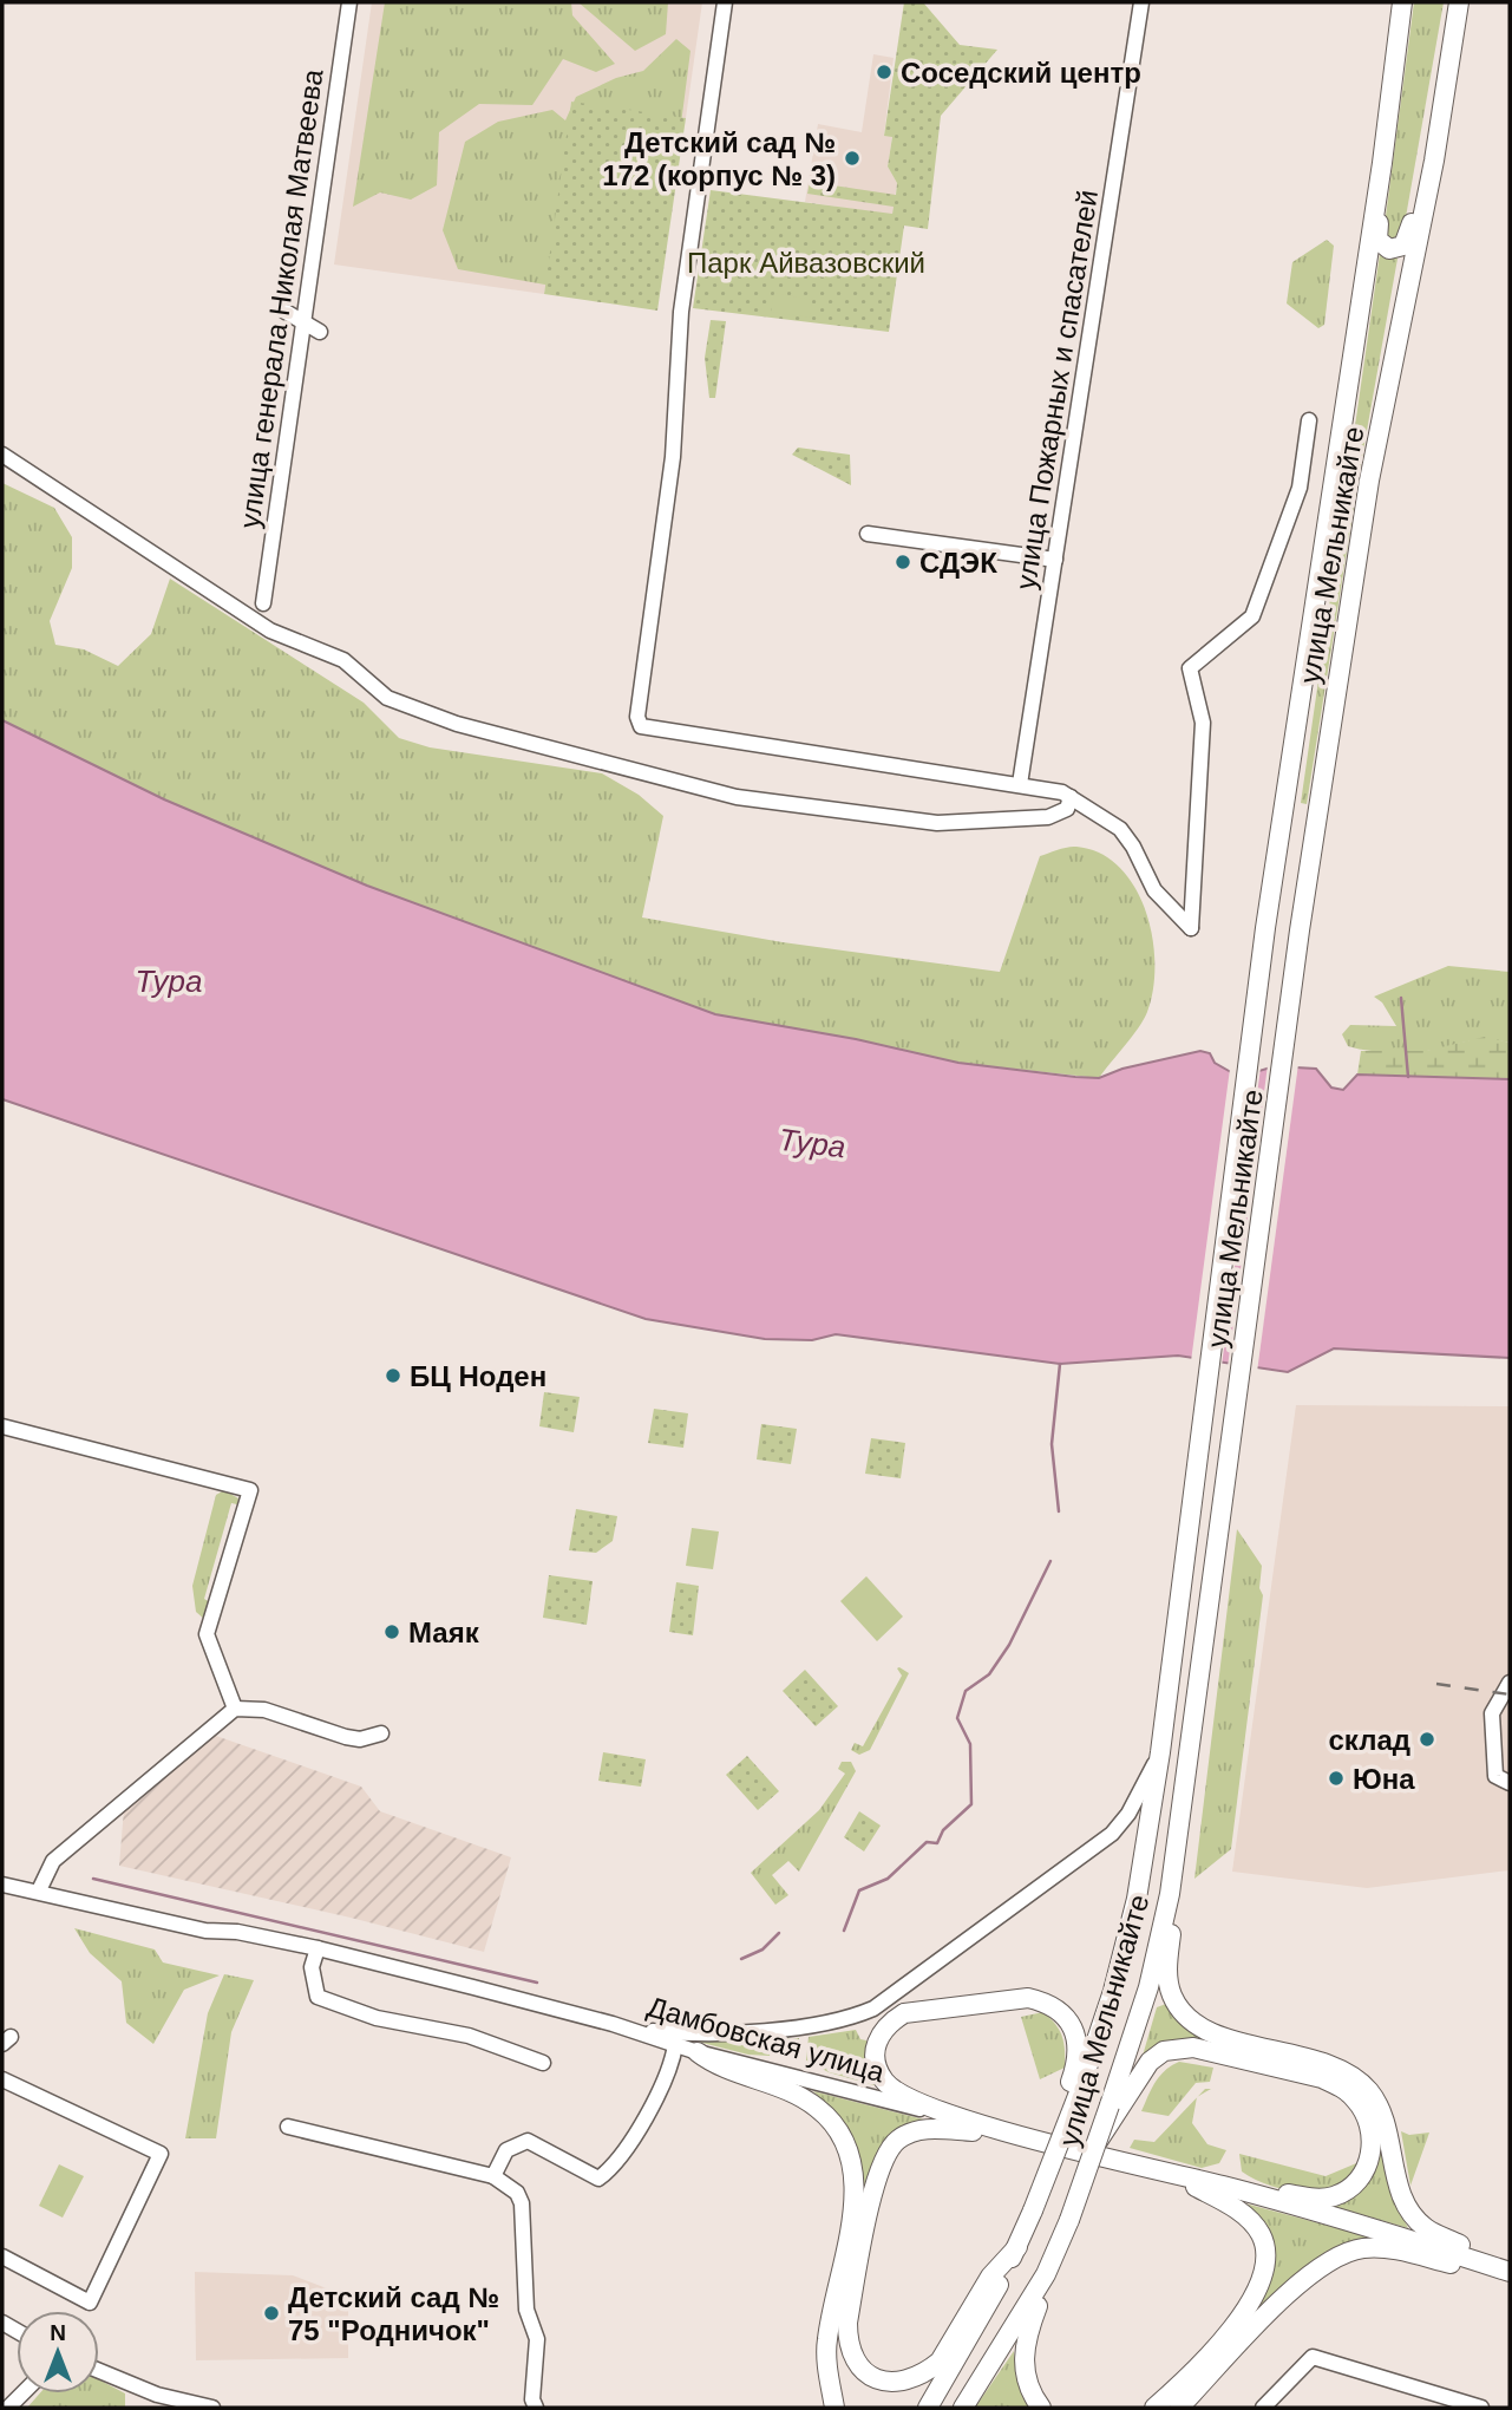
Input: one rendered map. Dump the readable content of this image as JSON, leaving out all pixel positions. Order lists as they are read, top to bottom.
{
  "streets": {
    "main road": ["улица Мельникайте", "Дамбовская улица"],
    "street": ["улица генерала Николая Матвеева", "улица Пожарных и спасателей"]
  },
  "water": ["Тура"],
  "parks": ["Парк Айвазовский"],
  "places": [
    "Соседский центр",
    "Детский сад № 172 (корпус № 3)",
    "СДЭК",
    "БЦ Ноден",
    "Маяк",
    "склад",
    "Юна",
    "Детский сад № 75 \"Родничок\""
  ],
  "north": "top"
}
